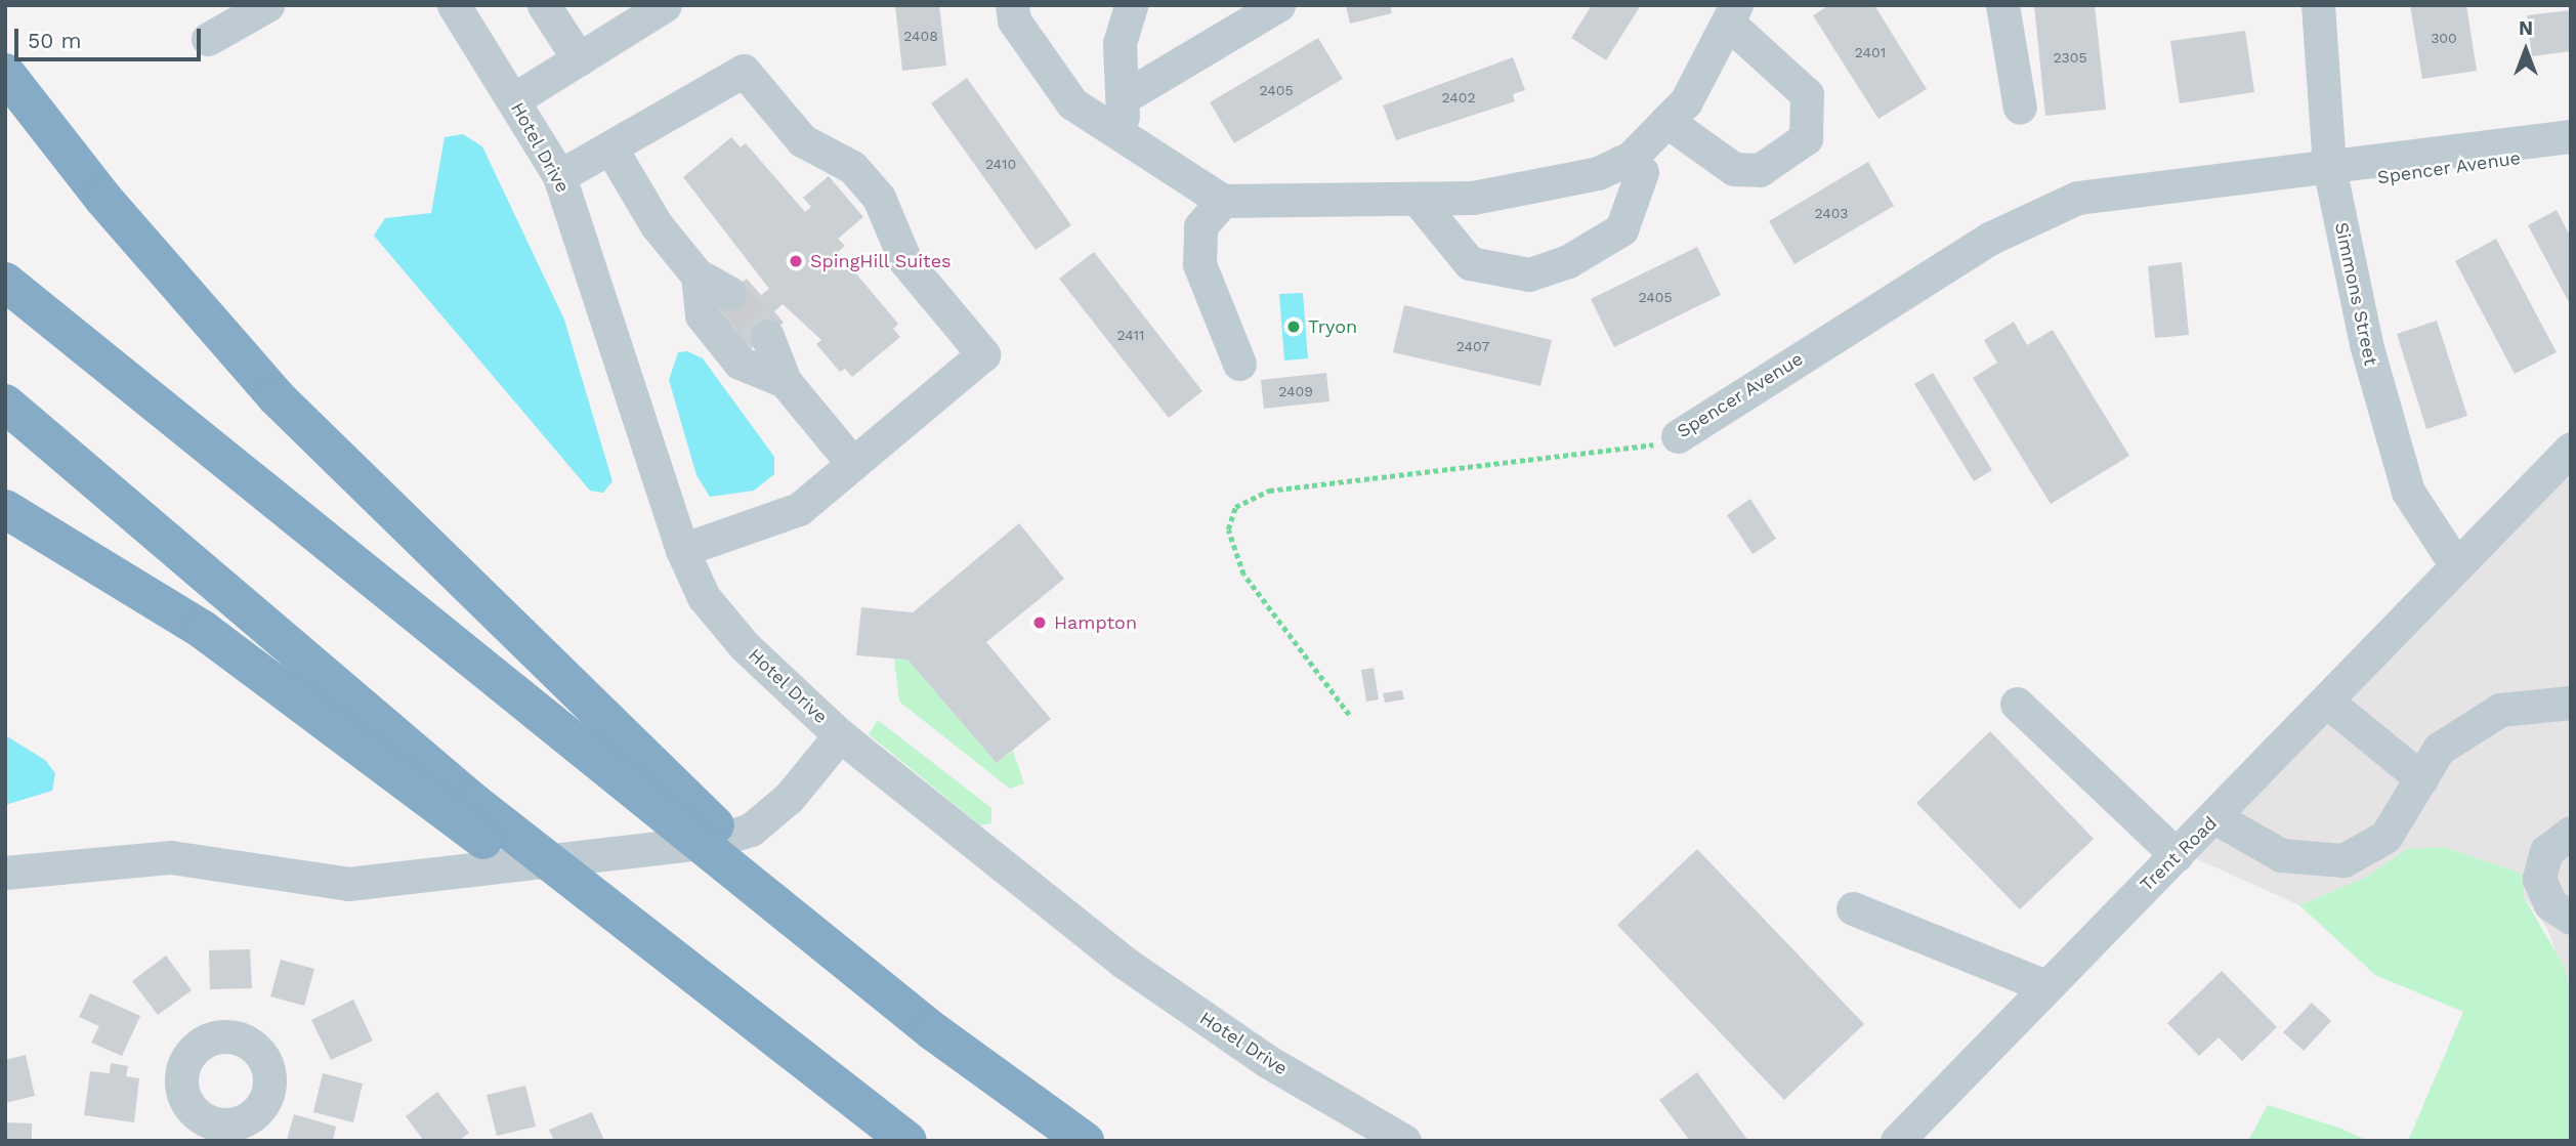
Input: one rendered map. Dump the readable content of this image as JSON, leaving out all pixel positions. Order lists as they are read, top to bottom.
{
  "streets": {
    "street": [
      "Hotel Drive",
      "Spencer Avenue",
      "Simmons Street",
      "Trent Road"
    ]
  },
  "crossings": [
    ["Spencer Avenue", "Simmons Street"],
    ["Simmons Street", "Trent Road"]
  ],
  "places": ["SpingHill Suites", "Tryon", "Hampton"],
  "house_numbers": [
    "2408",
    "300",
    "2401",
    "2305",
    "2405",
    "2402",
    "2410",
    "2403",
    "2405",
    "2411",
    "2407",
    "2409"
  ],
  "scale_bar": "50 m",
  "north": "top"
}
